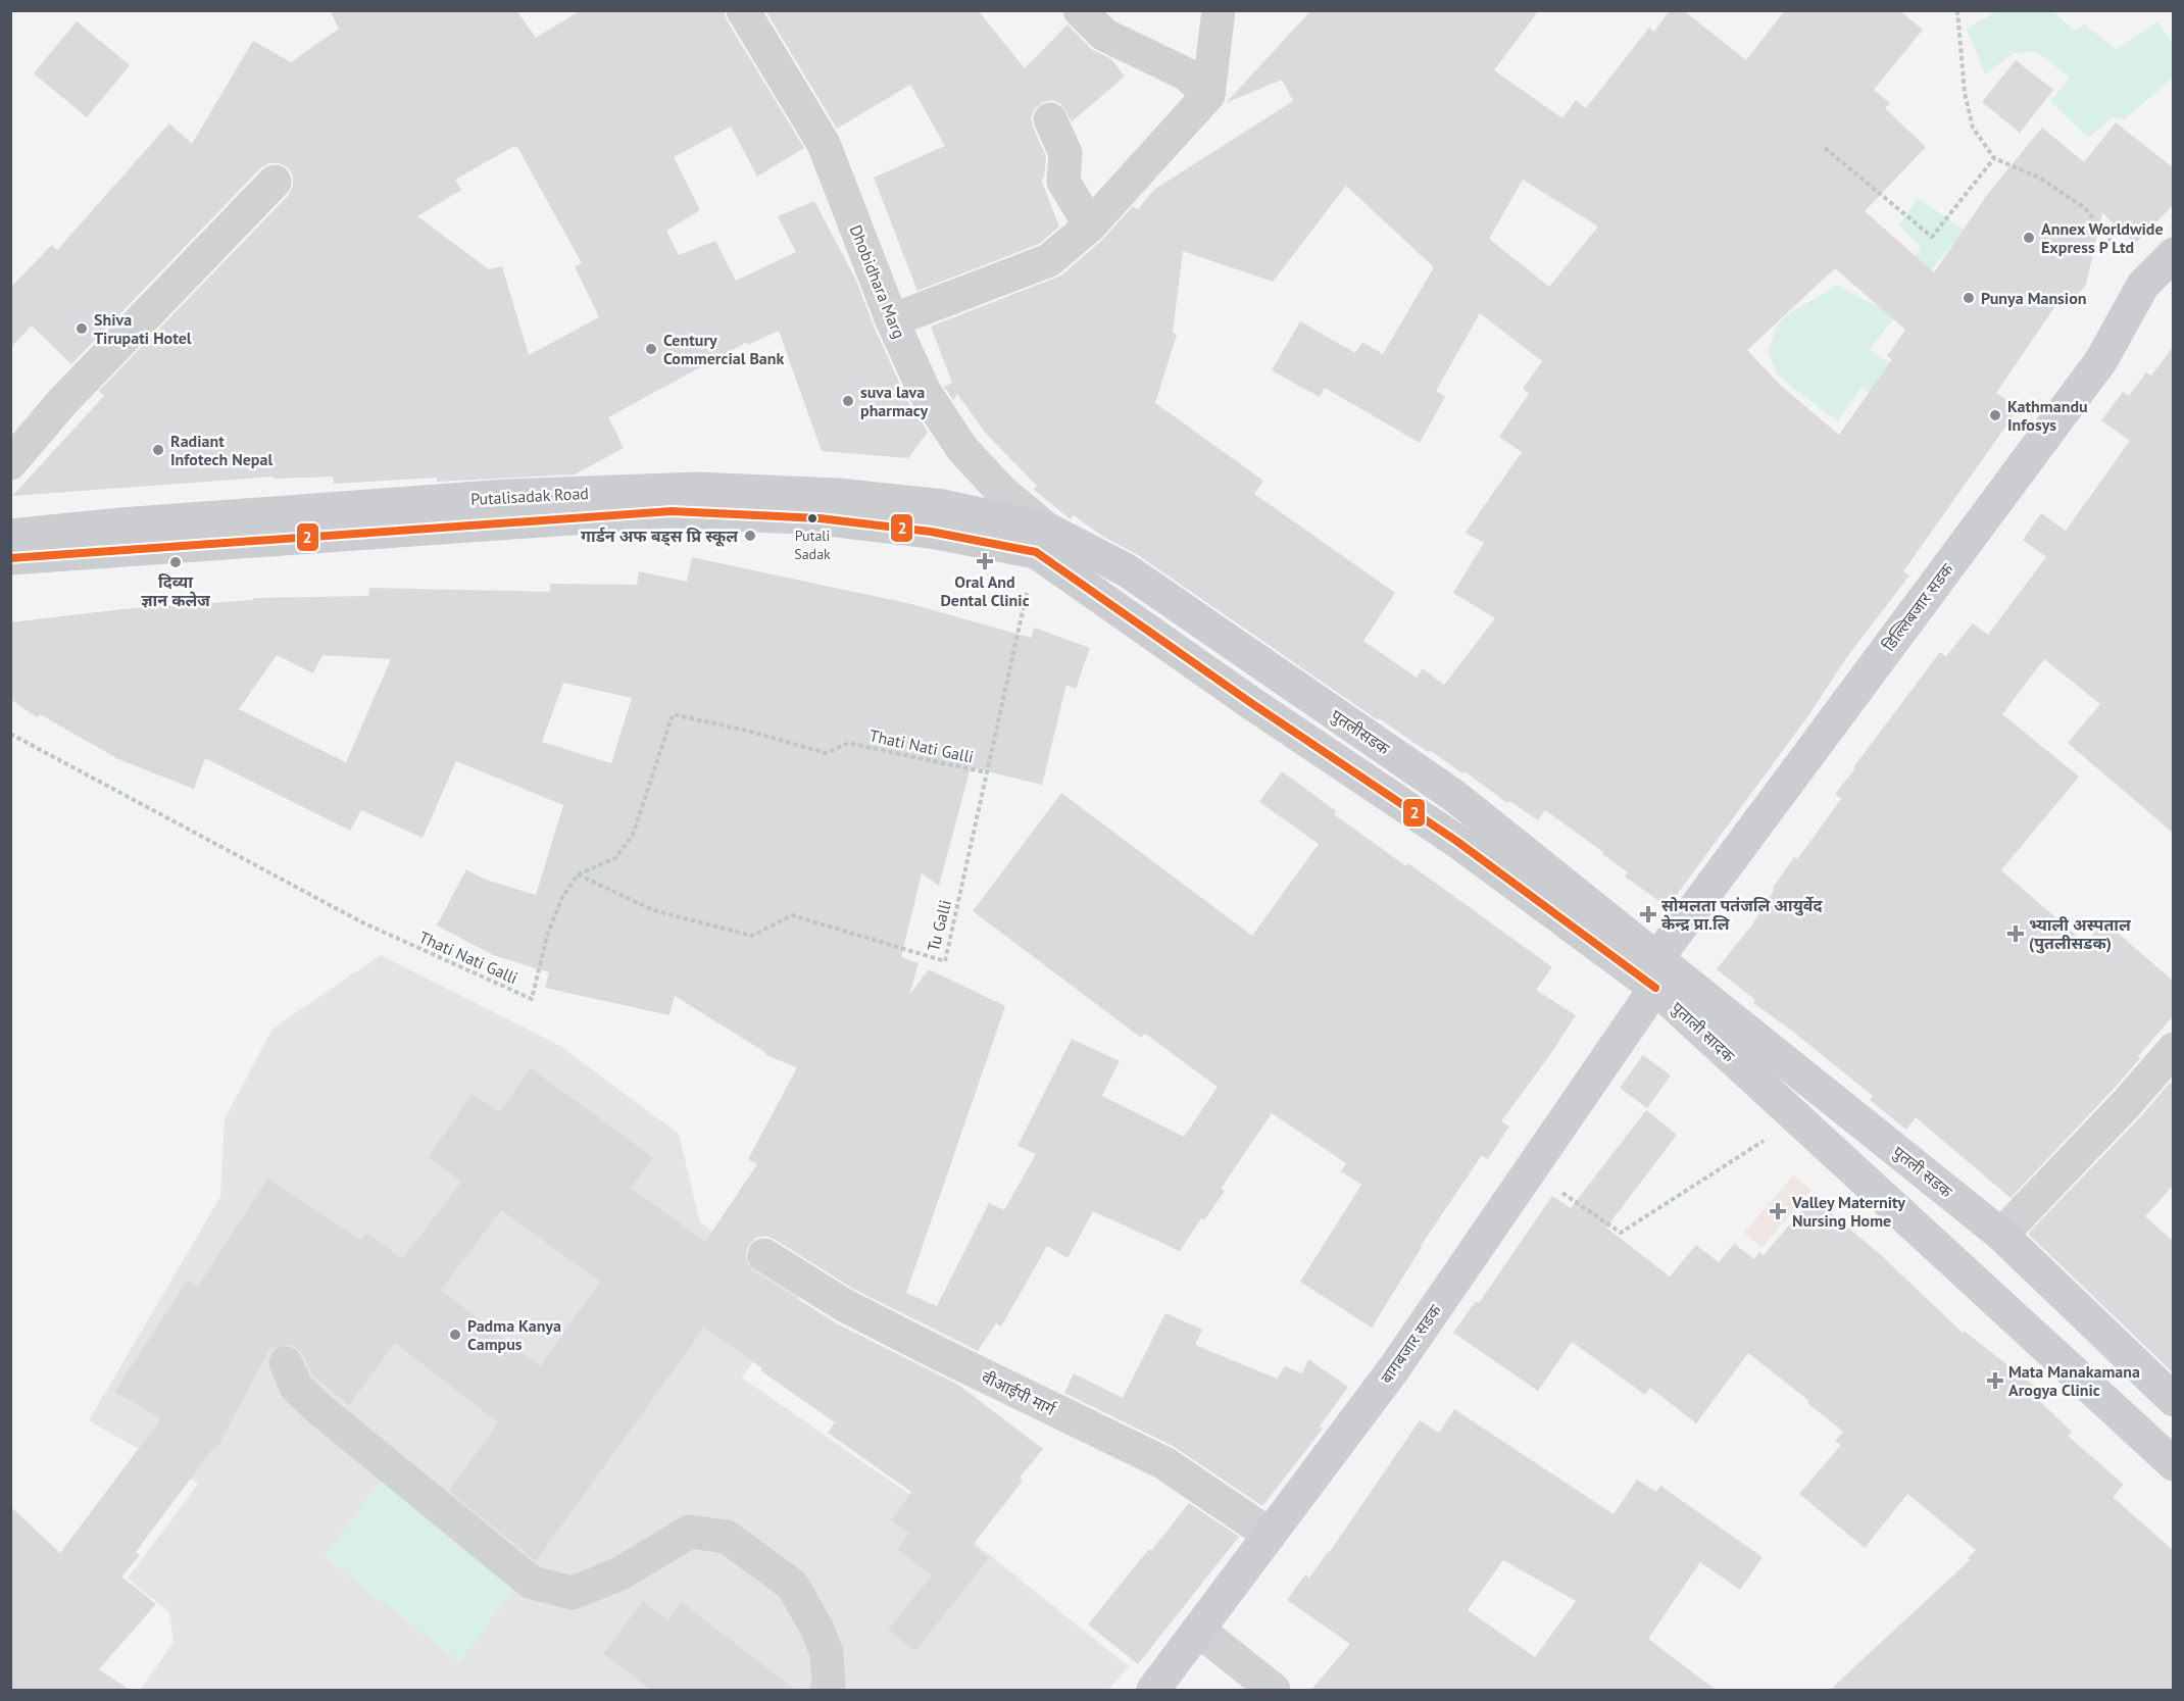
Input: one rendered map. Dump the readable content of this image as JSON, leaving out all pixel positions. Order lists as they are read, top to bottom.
{
  "streets": {
    "main road": [
      "Putalisadak Road",
      "डिल्लिबजार सडक",
      "पुतलीसडक",
      "पुताली सादक",
      "पुतली सडक",
      "बागबजार सडक"
    ],
    "street": ["Dhobidhara Marg", "वीआईपी मार्ग"],
    "path": ["Thati Nati Galli", "Tu Galli"]
  },
  "crossings": [
    ["Dhobidhara Marg", "Putalisadak Road"],
    ["Dhobidhara Marg", "पुतलीसडक"],
    ["Dhobidhara Marg", "Tu Galli"],
    ["Putalisadak Road", "पुतलीसडक"],
    ["Putalisadak Road", "Tu Galli"],
    ["डिल्लिबजार सडक", "पुतलीसडक"],
    ["डिल्लिबजार सडक", "पुताली सादक"],
    ["डिल्लिबजार सडक", "पुतली सडक"],
    ["डिल्लिबजार सडक", "बागबजार सडक"],
    ["पुतलीसडक", "Tu Galli"],
    ["पुतलीसडक", "पुताली सादक"],
    ["पुतलीसडक", "पुतली सडक"],
    ["पुतलीसडक", "बागबजार सडक"],
    ["Thati Nati Galli", "Tu Galli"],
    ["पुताली सादक", "पुतली सडक"],
    ["पुताली सादक", "बागबजार सडक"],
    ["पुतली सडक", "बागबजार सडक"],
    ["बागबजार सडक", "वीआईपी मार्ग"]
  ],
  "places": {
    "other": [
      "Annex Worldwide Express P Ltd",
      "Punya Mansion",
      "Shiva Tirupati Hotel",
      "Century Commercial Bank",
      "suva lava pharmacy",
      "Kathmandu Infosys",
      "Radiant Infotech Nepal",
      "Putali Sadak",
      "गार्डन अफ बड्स प्रि स्कूल",
      "दिव्या ज्ञान कलेज",
      "Padma Kanya Campus"
    ],
    "health": [
      "Oral And Dental Clinic",
      "सोमलता पतंजलि आयुर्वेद केन्द्र प्रा.लि",
      "भ्याली अस्पताल (पुतलीसडक)",
      "Valley Maternity Nursing Home",
      "Mata Manakamana Arogya Clinic"
    ]
  },
  "lines": ["transit line 2"]
}
